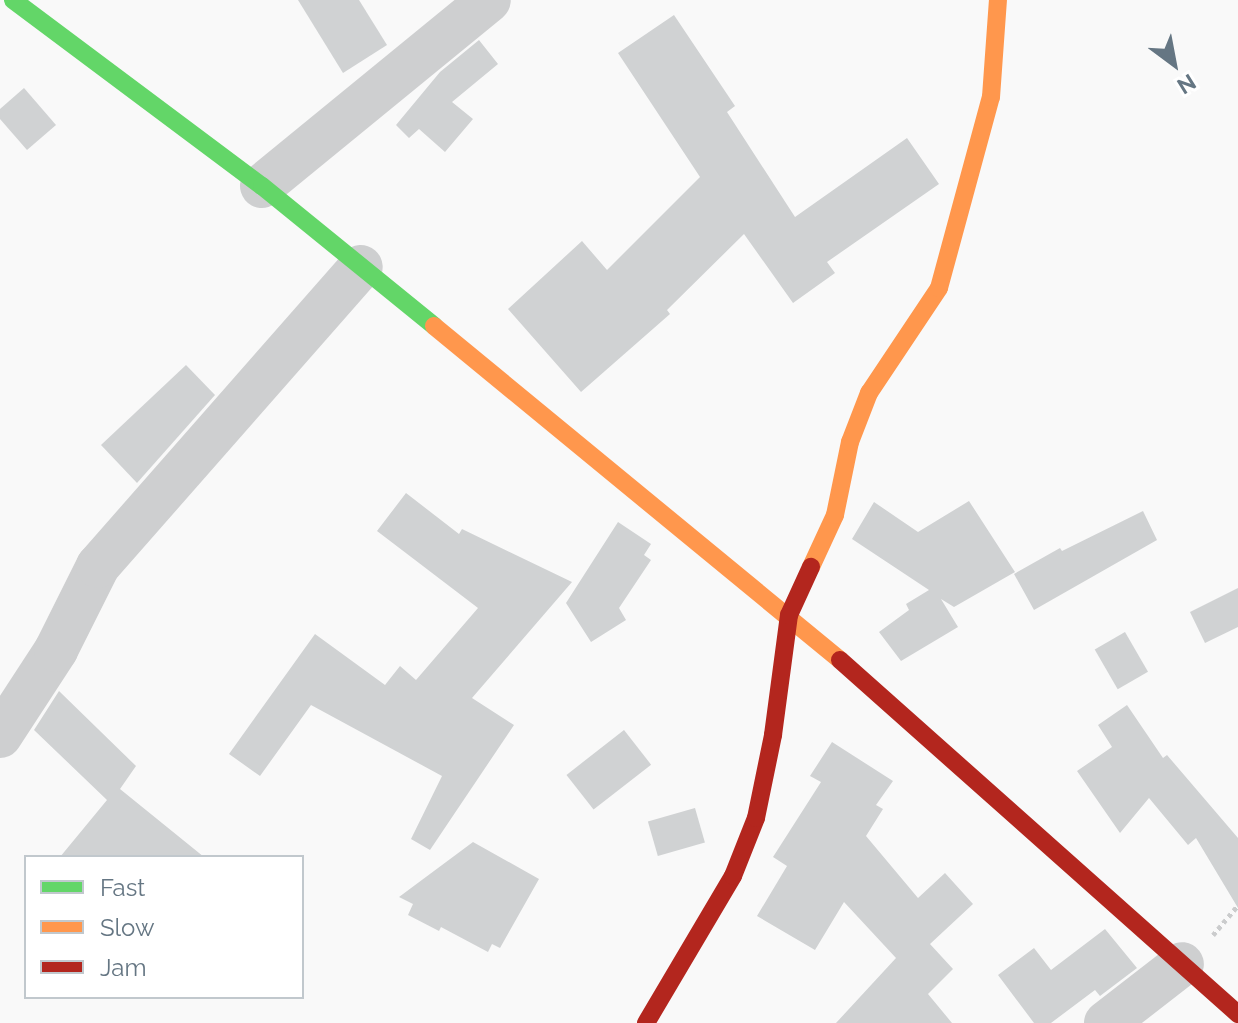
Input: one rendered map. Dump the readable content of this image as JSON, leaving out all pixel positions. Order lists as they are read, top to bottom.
{
  "legend": ["Fast", "Slow", "Jam"],
  "north": "bottom right"
}
